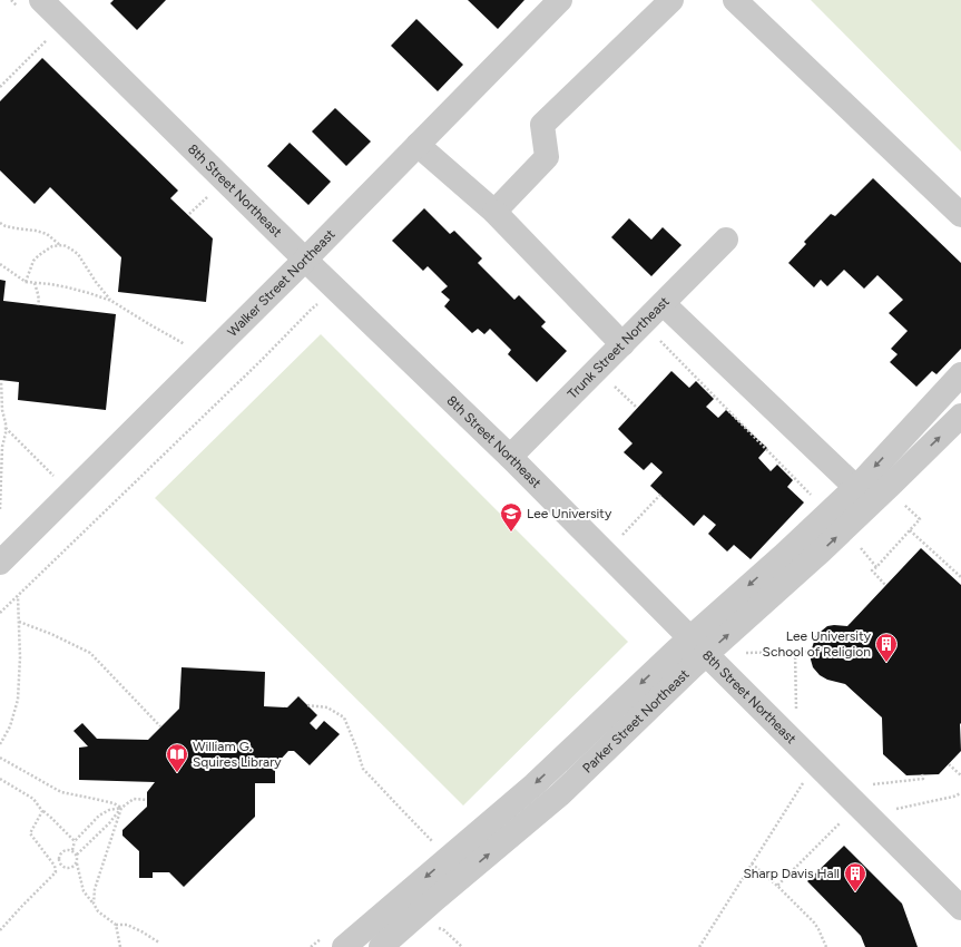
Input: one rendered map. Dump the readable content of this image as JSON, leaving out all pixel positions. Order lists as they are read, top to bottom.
{
  "streets": {
    "street": [
      "8th Street Northeast",
      "Walker Street Northeast",
      "Trunk Street Northeast",
      "Parker Street Northeast"
    ]
  },
  "crossings": [
    ["8th Street Northeast", "Walker Street Northeast"],
    ["8th Street Northeast", "Trunk Street Northeast"],
    ["8th Street Northeast", "Parker Street Northeast"]
  ],
  "places": {
    "school or university": ["Lee University"],
    "building": ["Lee University School of Religion", "Sharp Davis Hall"],
    "library": ["William G. Squires Library"]
  }
}
